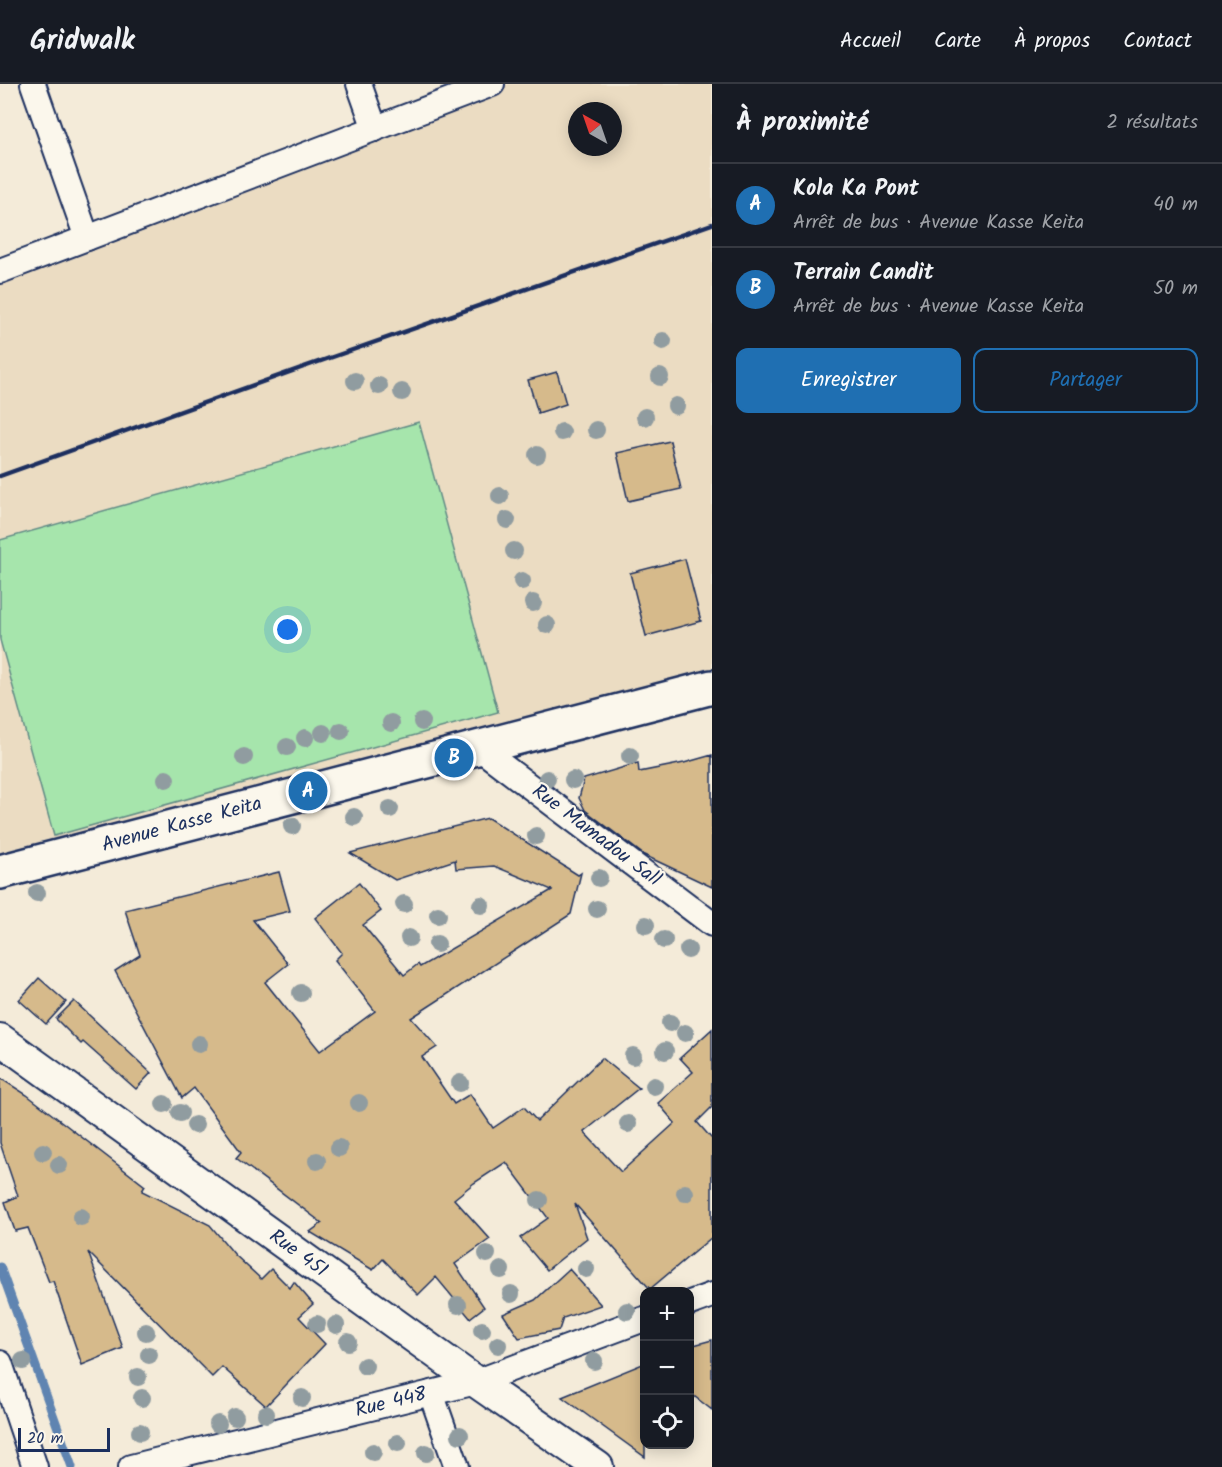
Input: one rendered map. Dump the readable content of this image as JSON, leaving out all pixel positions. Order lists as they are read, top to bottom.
{
  "streets": {
    "main road": ["Avenue Kasse Keita"],
    "street": ["Rue Mamadou Sall", "Rue 451", "Rue 448"]
  },
  "crossings": [
    ["Avenue Kasse Keita", "Rue Mamadou Sall"],
    ["Rue 451", "Rue 448"]
  ],
  "scale_bar": "20 m",
  "north": "top left",
  "page": {
    "header": "Gridwalk",
    "nav": [
      "Accueil",
      "Carte",
      "À propos",
      "Contact"
    ],
    "heading": ["À proximité", "2 résultats"],
    "list": [
      {
        "mark": "A",
        "name": "Kola Ka Pont",
        "note": "Arrêt de bus · Avenue Kasse Keita",
        "value": "40 m"
      },
      {
        "mark": "B",
        "name": "Terrain Candit",
        "note": "Arrêt de bus · Avenue Kasse Keita",
        "value": "50 m"
      }
    ],
    "buttons": ["Enregistrer", "Partager"],
    "pins": ["B", "A"],
    "map_buttons": ["+", "−"],
    "scale": "20 m"
  }
}
